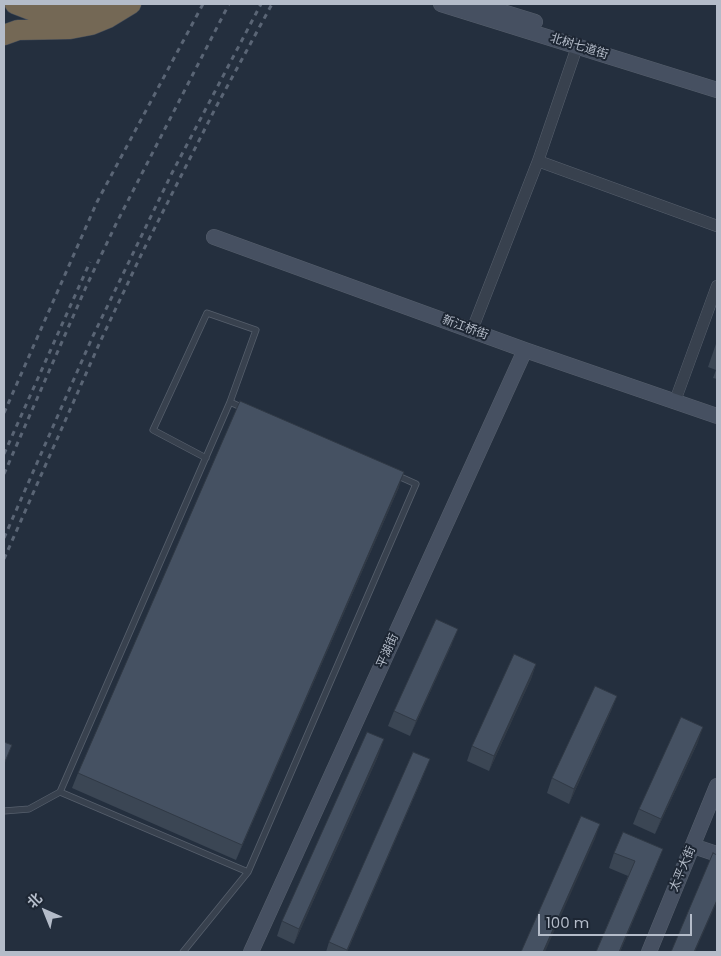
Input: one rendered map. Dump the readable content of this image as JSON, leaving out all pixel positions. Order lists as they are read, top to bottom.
{
  "streets": {
    "street": [
      "北树七道街",
      "新江桥街",
      "平湖街",
      "太平大街"
    ]
  },
  "crossings": [
    ["新江桥街", "平湖街"]
  ],
  "scale_bar": "100 m",
  "north": "top left"
}
